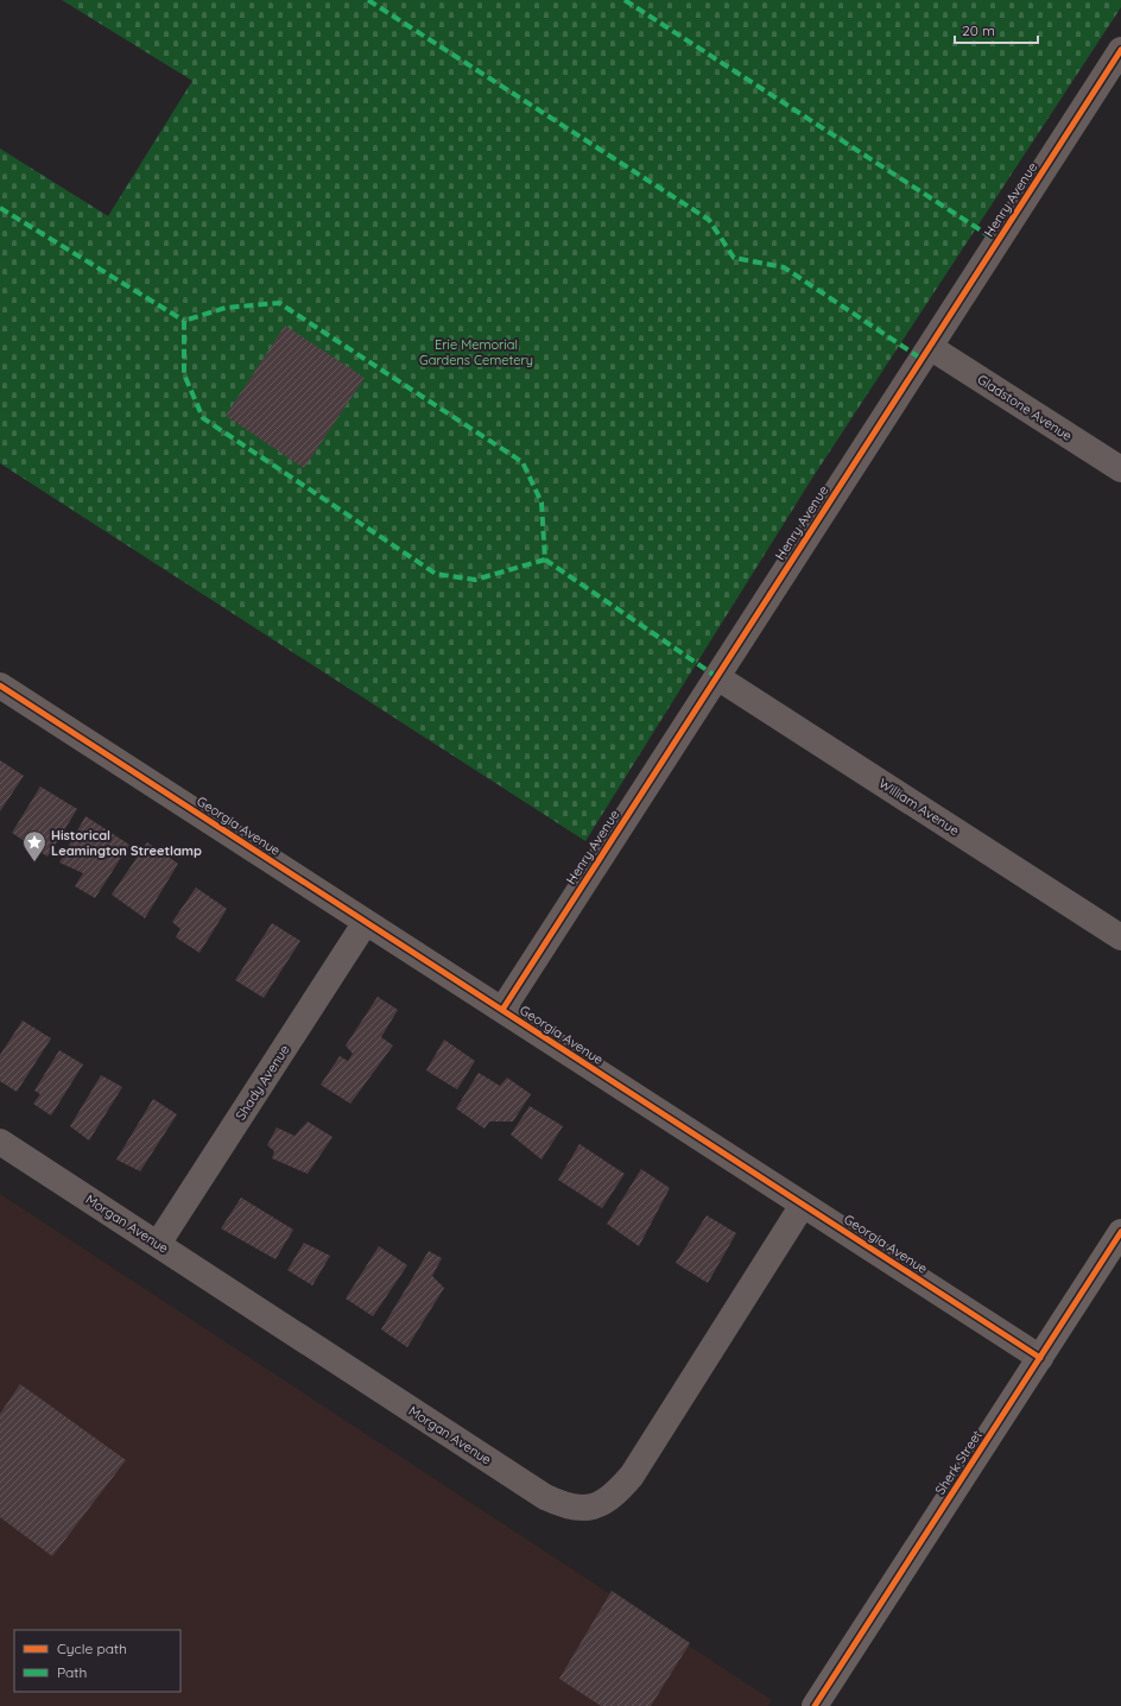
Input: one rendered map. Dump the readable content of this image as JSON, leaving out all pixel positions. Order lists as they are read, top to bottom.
{
  "streets": {
    "street": [
      "Henry Avenue",
      "Gladstone Avenue",
      "William Avenue",
      "Georgia Avenue",
      "Shady Avenue",
      "Morgan Avenue",
      "Sherk Street"
    ]
  },
  "crossings": [
    ["Henry Avenue", "Gladstone Avenue"],
    ["Henry Avenue", "William Avenue"],
    ["Henry Avenue", "Georgia Avenue"],
    ["Georgia Avenue", "Shady Avenue"],
    ["Georgia Avenue", "Morgan Avenue"],
    ["Georgia Avenue", "Sherk Street"],
    ["Shady Avenue", "Morgan Avenue"]
  ],
  "parks": ["Erie Memorial Gardens Cemetery"],
  "places": {
    "place": ["Historical Leamington Streetlamp"]
  },
  "legend": ["Cycle path", "Path"],
  "scale_bar": "20 m"
}
